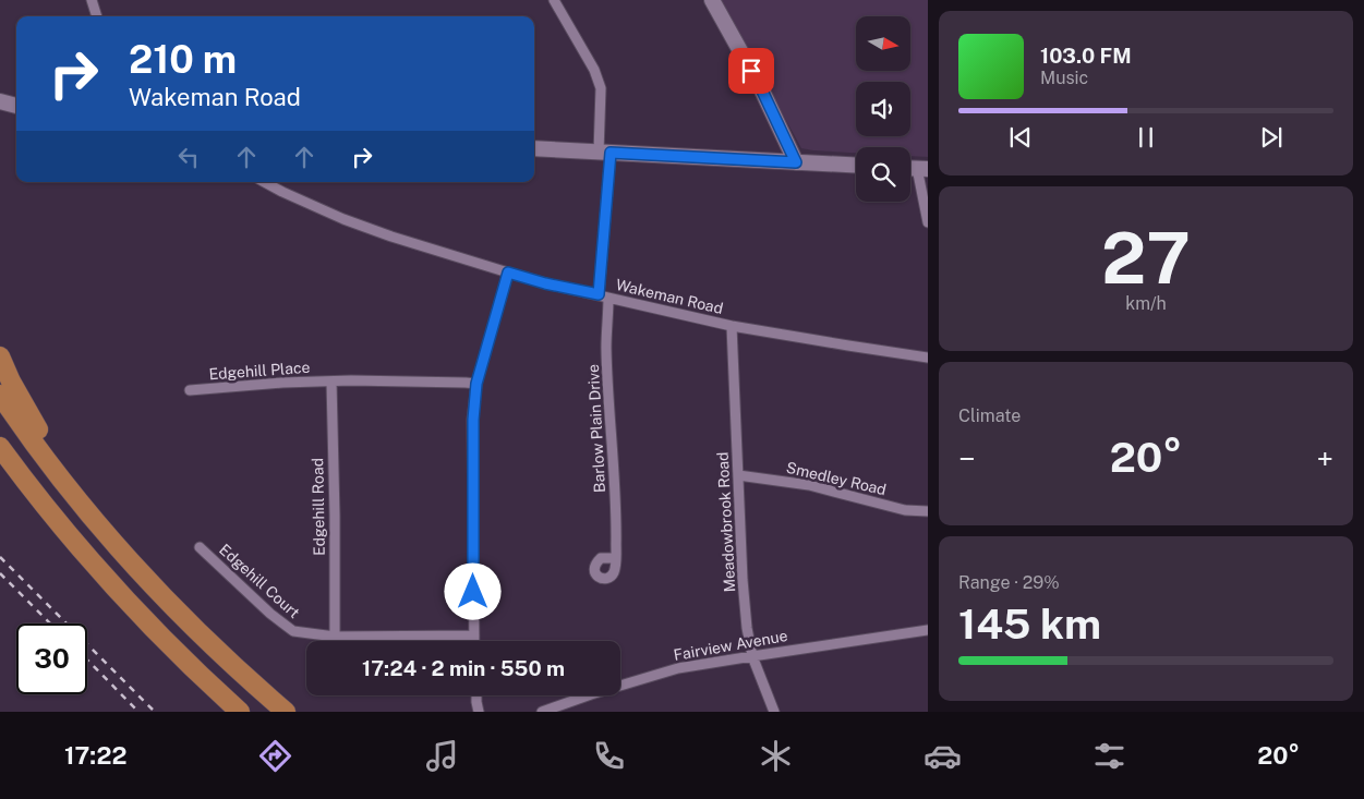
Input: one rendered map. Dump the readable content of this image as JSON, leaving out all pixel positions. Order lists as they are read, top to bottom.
{
  "streets": {
    "street": [
      "Wakeman Road",
      "Edgehill Place",
      "Barlow Plain Drive",
      "Smedley Road",
      "Edgehill Road",
      "Meadowbrook Road",
      "Edgehill Court",
      "Fairview Avenue"
    ]
  },
  "crossings": [
    ["Wakeman Road", "Barlow Plain Drive"],
    ["Wakeman Road", "Meadowbrook Road"],
    ["Edgehill Place", "Edgehill Road"],
    ["Smedley Road", "Meadowbrook Road"],
    ["Edgehill Road", "Edgehill Court"],
    ["Meadowbrook Road", "Fairview Avenue"]
  ],
  "north": "right",
  "page": {
    "turn": ["210 m", "Wakeman Road"],
    "song": ["103.0 FM", "Music"],
    "tile": [
      ["27", "km/h"],
      "Climate",
      ["Range · 29%", "145 km"]
    ],
    "heat": ["−", "20°", "+"],
    "limit": "30",
    "trip": "17:24 · 2 min · 550 m",
    "tabs": ["17:22", "20°"]
  }
}
